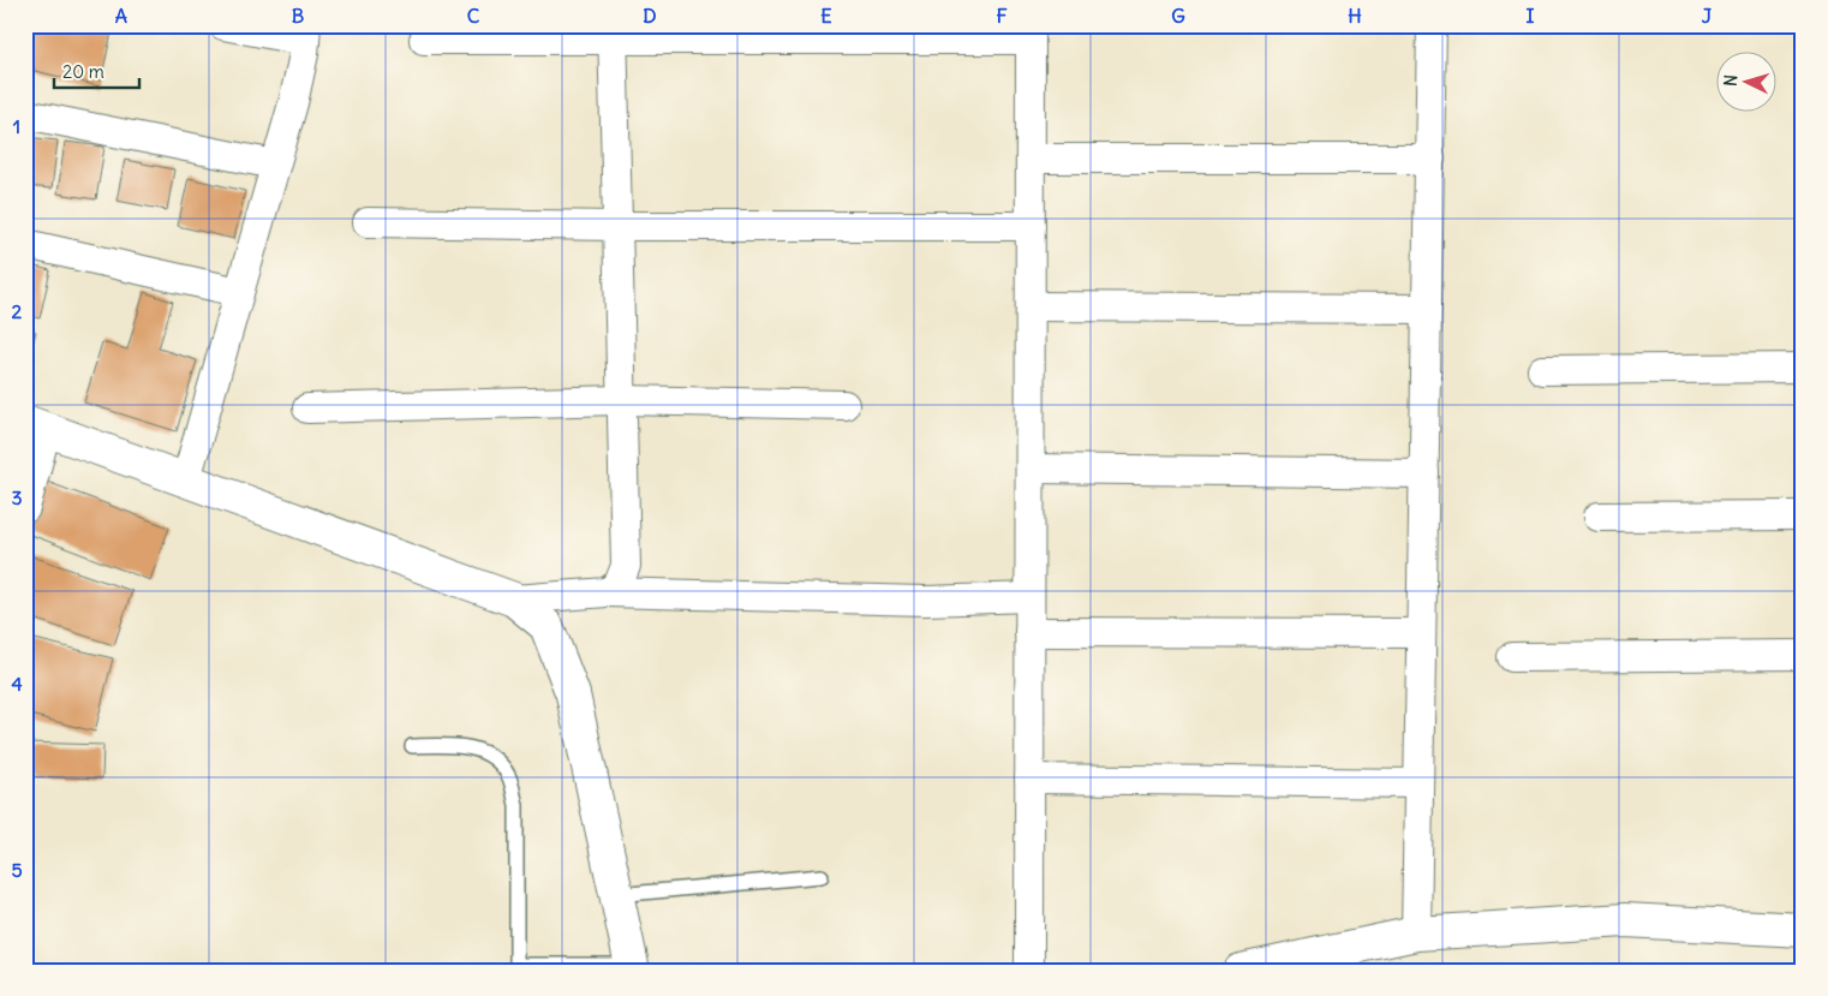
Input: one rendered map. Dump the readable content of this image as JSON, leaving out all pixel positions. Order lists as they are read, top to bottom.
{
  "scale_bar": "20 m",
  "north": "left",
  "grid": {
    "columns": [
      "A",
      "B",
      "C",
      "D",
      "E",
      "F",
      "G",
      "H",
      "I",
      "J"
    ],
    "rows": [
      "1",
      "2",
      "3",
      "4",
      "5"
    ]
  }
}
